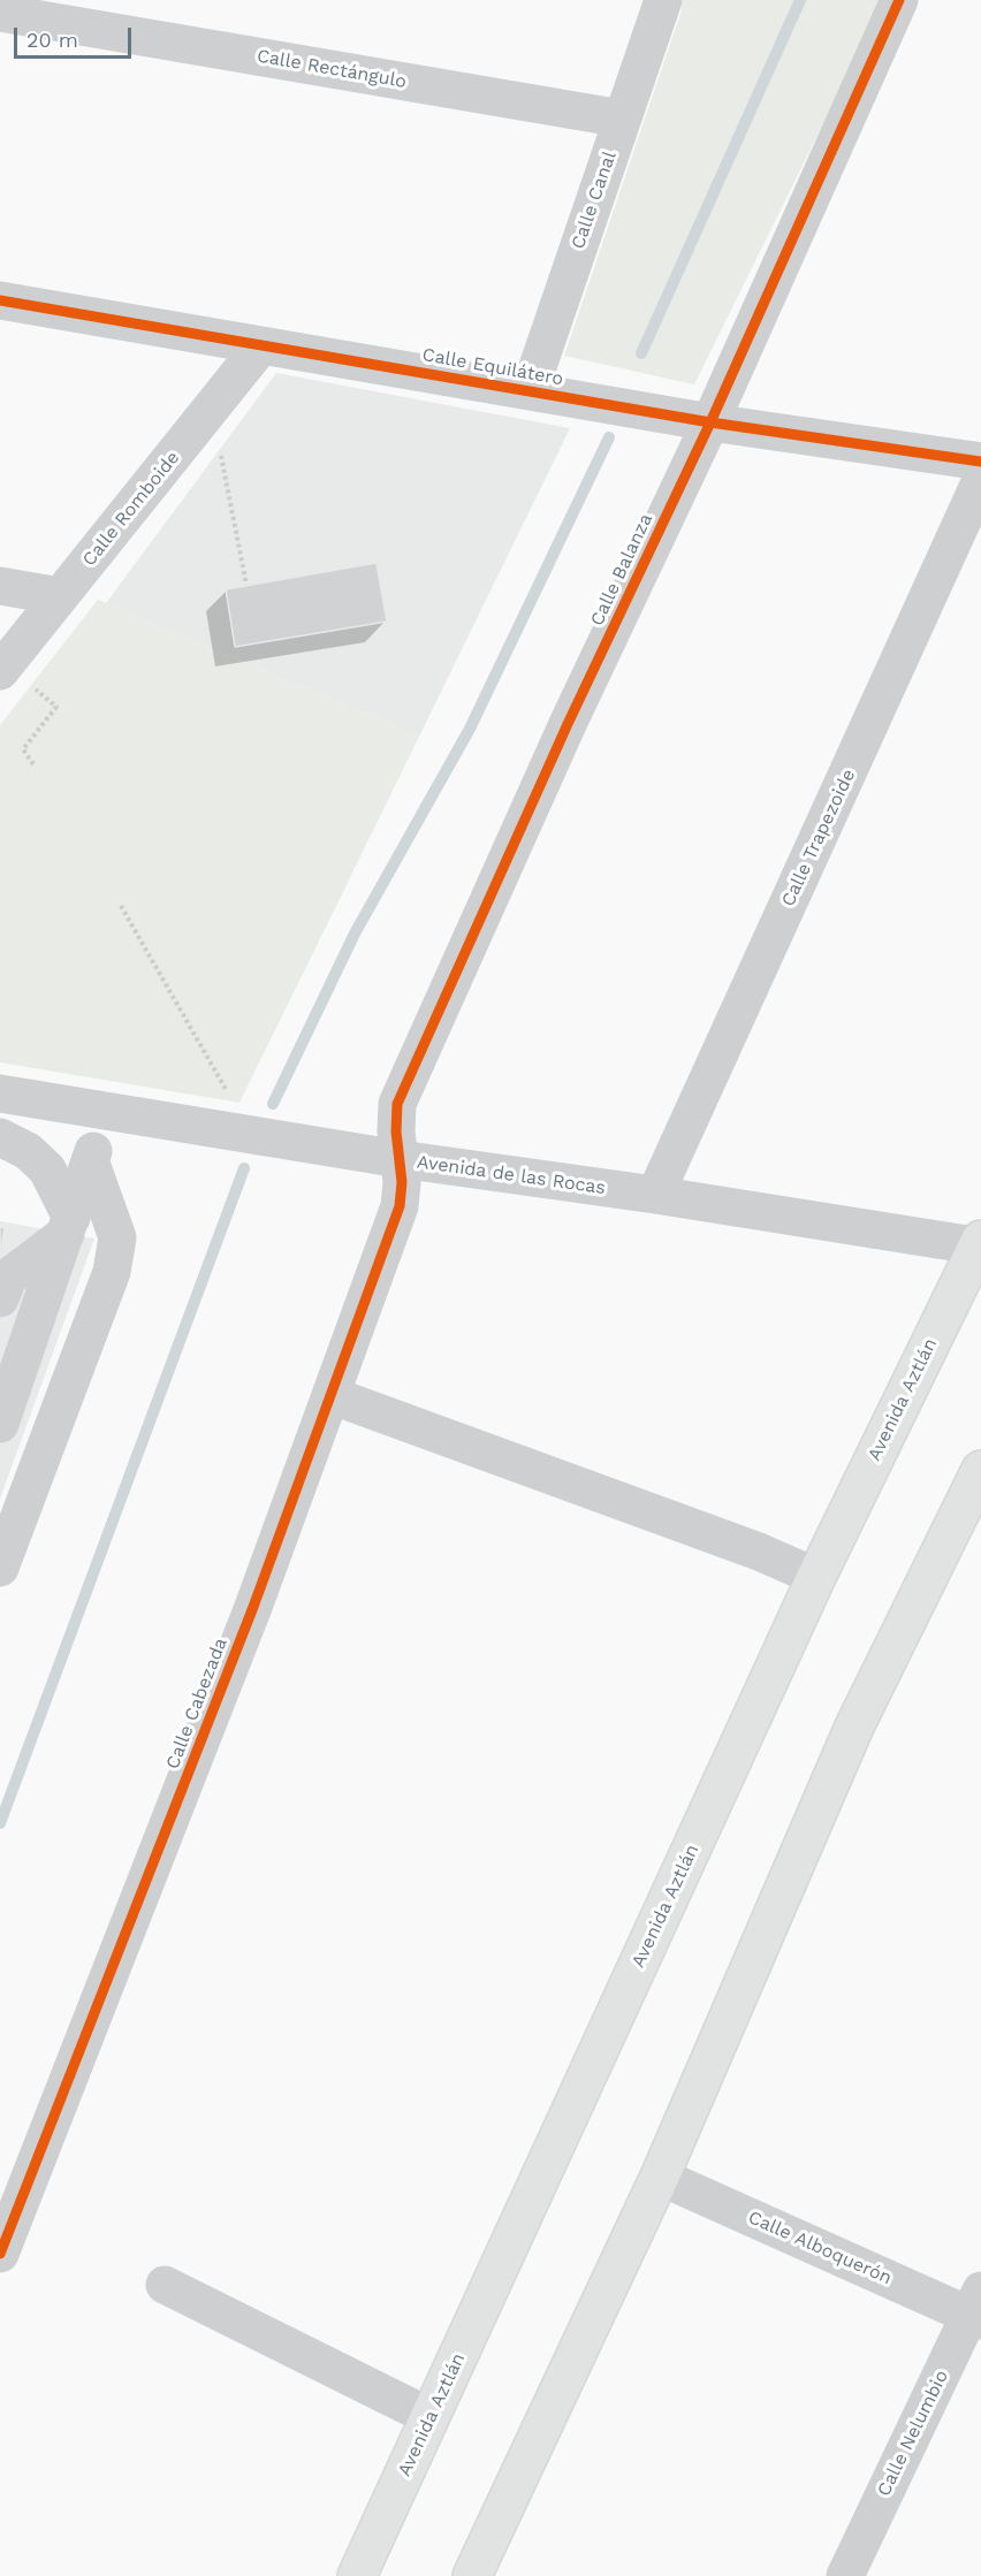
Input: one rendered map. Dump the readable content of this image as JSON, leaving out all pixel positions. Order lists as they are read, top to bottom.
{
  "streets": {
    "main road": ["Avenida Aztlán"],
    "street": [
      "Calle Rectángulo",
      "Calle Canal",
      "Calle Equilátero",
      "Calle Romboide",
      "Calle Balanza",
      "Calle Trapezoide",
      "Avenida de las Rocas",
      "Calle Cabezada",
      "Calle Alboquerón",
      "Calle Nelumbio"
    ]
  },
  "crossings": [
    ["Calle Rectángulo", "Calle Canal"],
    ["Calle Canal", "Calle Equilátero"],
    ["Calle Equilátero", "Calle Romboide"],
    ["Calle Equilátero", "Calle Balanza"],
    ["Calle Balanza", "Avenida de las Rocas"],
    ["Calle Balanza", "Calle Cabezada"],
    ["Calle Trapezoide", "Avenida de las Rocas"],
    ["Avenida de las Rocas", "Avenida Aztlán"],
    ["Avenida de las Rocas", "Calle Cabezada"],
    ["Calle Alboquerón", "Calle Nelumbio"]
  ],
  "scale_bar": "20 m"
}
